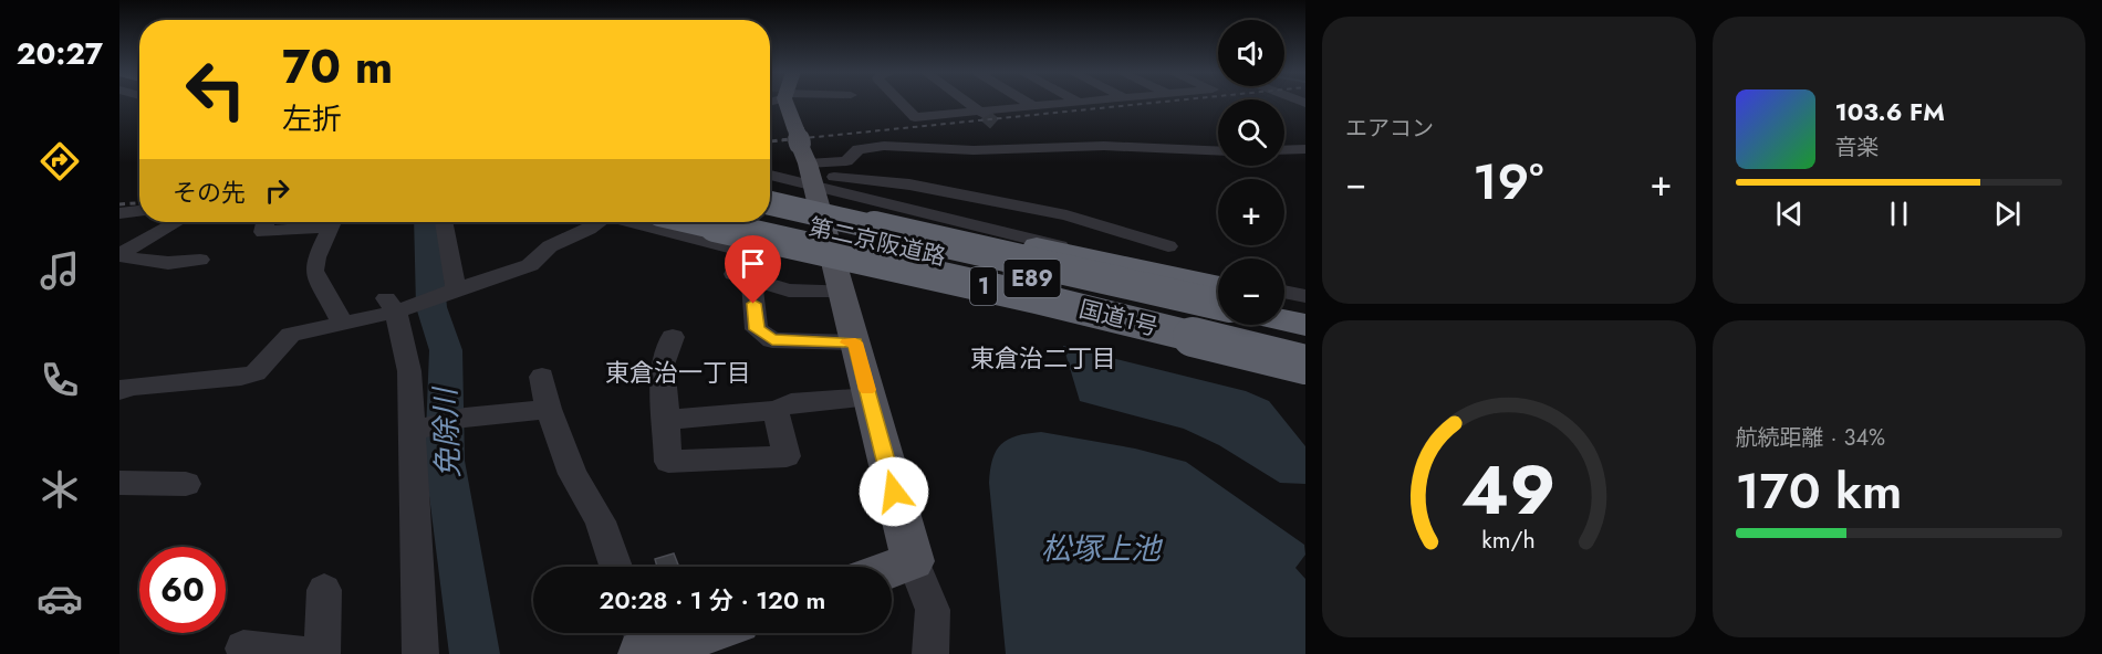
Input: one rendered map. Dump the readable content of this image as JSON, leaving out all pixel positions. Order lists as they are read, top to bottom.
{
  "streets": {
    "highway": [
      "第二京阪道路",
      "E89",
      "1",
      "国道1号"
    ]
  },
  "districts": ["東倉治二丁目", "東倉治一丁目"],
  "water": ["免除川", "松塚上池"],
  "page": {
    "tabs": "20:27",
    "tile": [
      "エアコン",
      ["航続距離 · 34%", "170 km"]
    ],
    "map_buttons": ["+", "−"],
    "turn": ["70 m", "左折"],
    "song": ["103.6 FM", "音楽"],
    "heat": ["−", "19°", "+"],
    "then": "その先",
    "limit": "60",
    "trip": "20:28 · 1 分 · 120 m",
    "gauge": ["49", "km/h"]
  }
}
